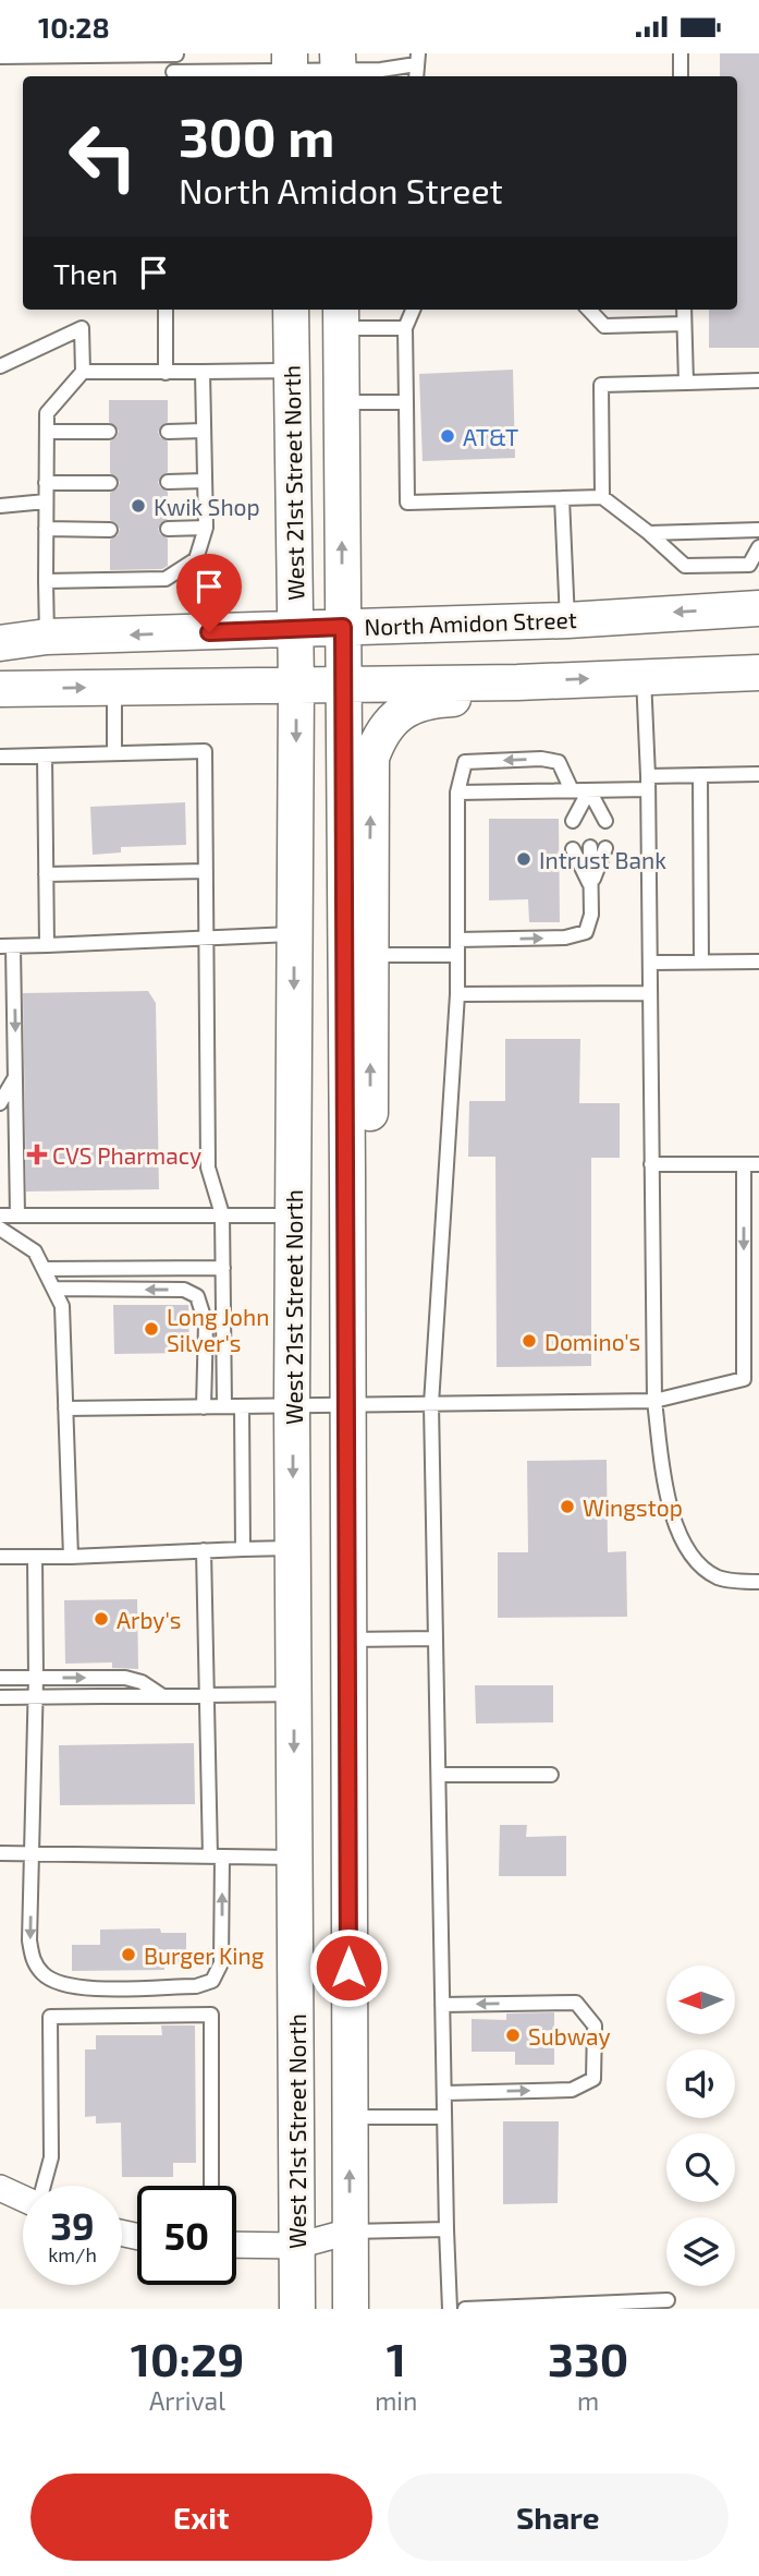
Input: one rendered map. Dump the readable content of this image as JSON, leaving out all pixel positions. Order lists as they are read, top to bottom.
{
  "streets": {
    "main road": ["West 21st Street North", "North Amidon Street"]
  },
  "crossings": [
    ["West 21st Street North", "North Amidon Street"]
  ],
  "places": {
    "other": [
      "AT&T",
      "Kwik Shop",
      "Intrust Bank",
      "Long John Silver's",
      "Domino's",
      "Wingstop",
      "Arby's",
      "Burger King",
      "Subway"
    ],
    "health": ["CVS Pharmacy"]
  },
  "north": "left",
  "page": {
    "status": "10:28",
    "turn": ["300 m", "North Amidon Street"],
    "then": "Then",
    "speed": "39 km/h",
    "limit": "50",
    "eta": [
      "10:29",
      "Arrival",
      "1",
      "min",
      "330",
      "m"
    ],
    "buttons": ["Exit", "Share"]
  }
}
